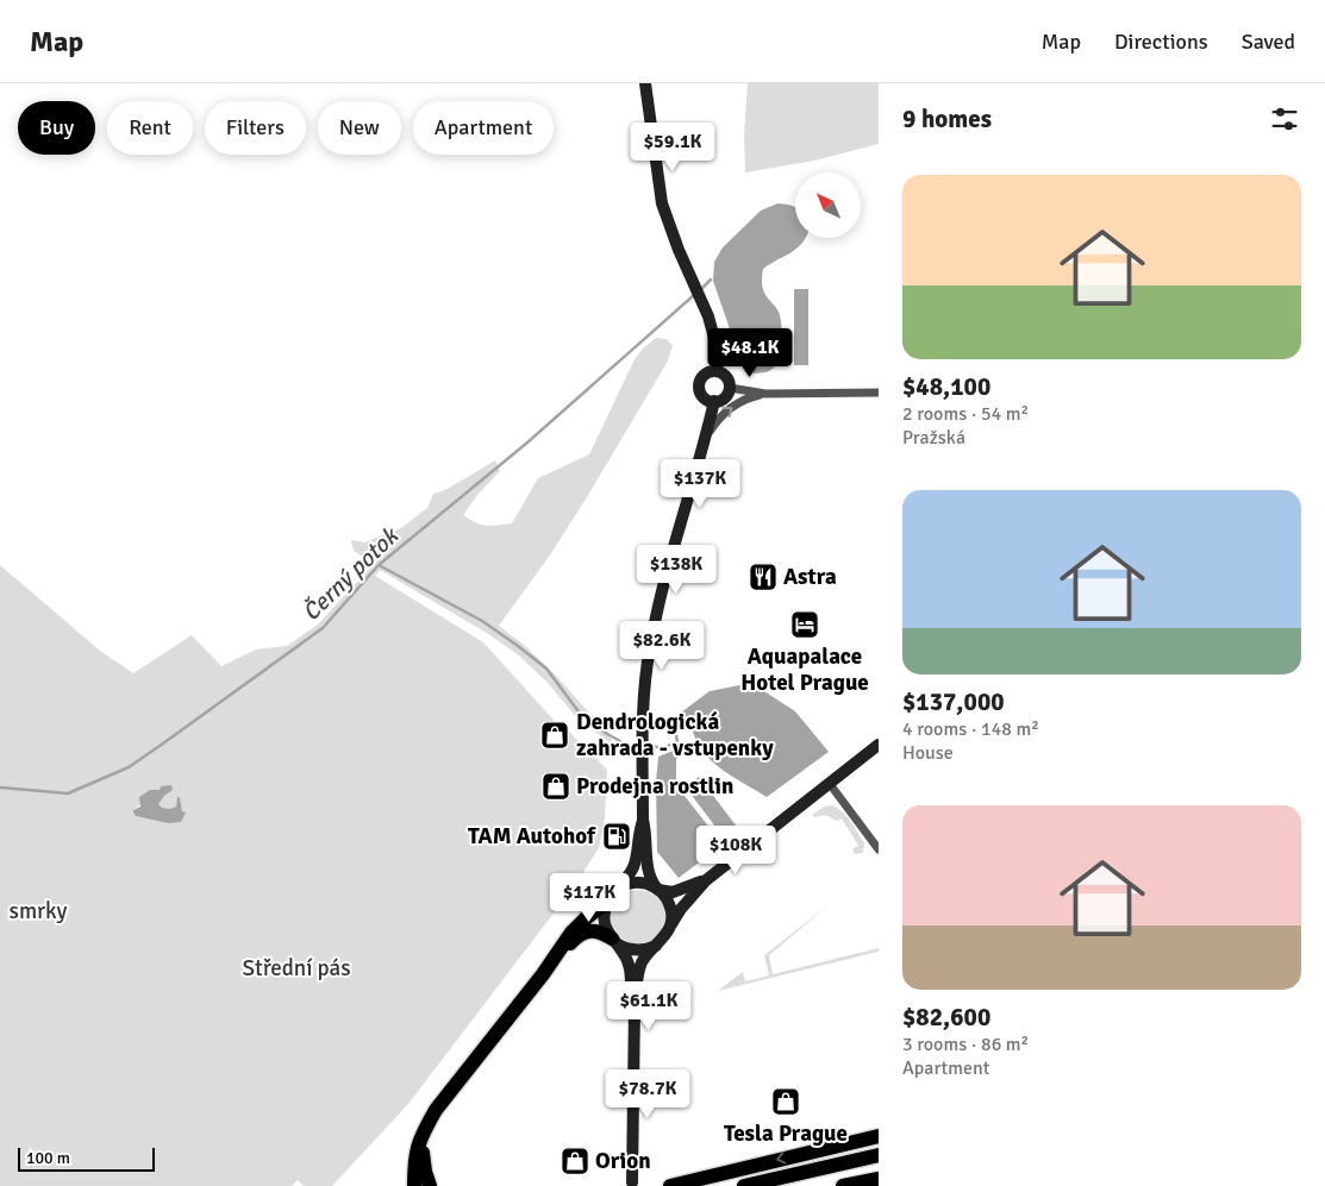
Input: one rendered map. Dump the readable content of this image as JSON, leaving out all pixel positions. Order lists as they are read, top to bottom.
{
  "water": ["Černý potok"],
  "parks": ["smrky", "Střední pás"],
  "places": {
    "restaurant": ["Astra"],
    "hotel": ["Aquapalace Hotel Prague"],
    "shop": [
      "Dendrologická zahrada - vstupenky",
      "Prodejna rostlin",
      "Tesla Prague",
      "Orion"
    ],
    "fuel station": ["TAM Autohof"]
  },
  "scale_bar": "100 m",
  "north": "top left",
  "page": {
    "header": "Map",
    "nav": ["Map", "Directions", "Saved"],
    "heading": "9 homes",
    "chip": [
      "Buy",
      "Rent",
      "Filters",
      "New",
      "Apartment"
    ],
    "price": [
      "$59.1K",
      "$48.1K",
      "$137K",
      "$138K",
      "$82.6K",
      "$108K",
      "$117K",
      "$61.1K",
      "$78.7K"
    ],
    "list": [
      {
        "name": "$48,100",
        "note": "2 rooms · 54 m² · Pražská"
      },
      {
        "name": "$137,000",
        "note": "4 rooms · 148 m² · House"
      },
      {
        "name": "$82,600",
        "note": "3 rooms · 86 m² · Apartment"
      }
    ],
    "scale": "100 m"
  }
}
